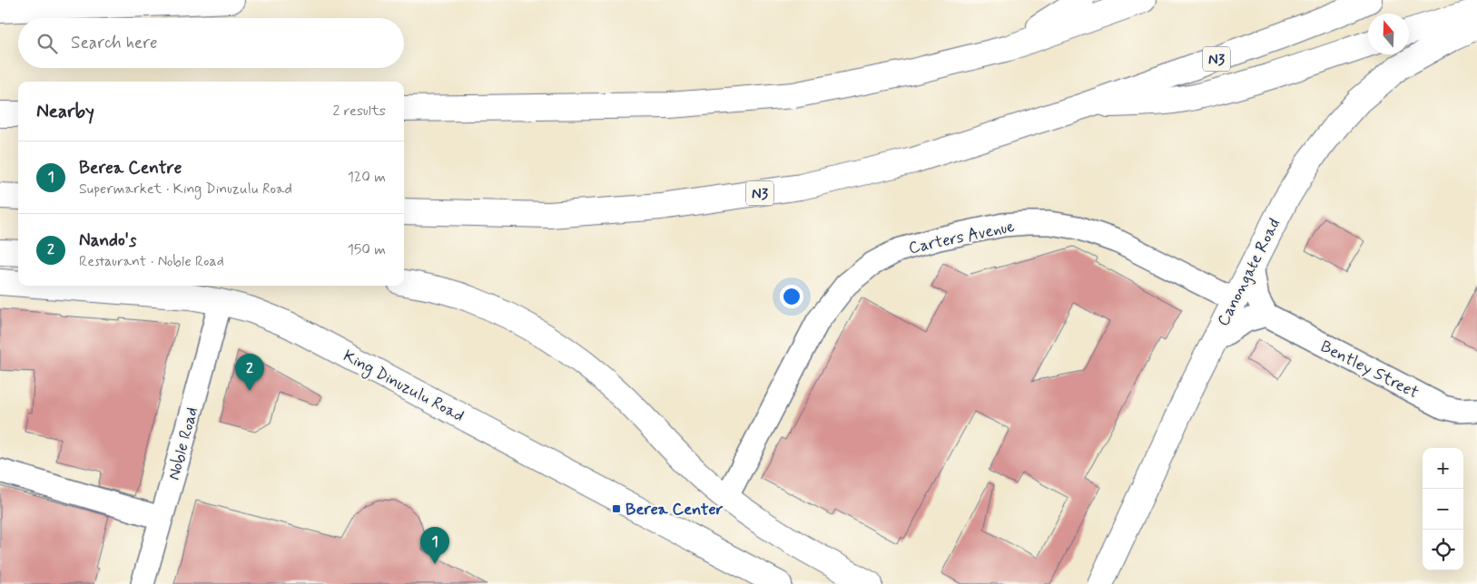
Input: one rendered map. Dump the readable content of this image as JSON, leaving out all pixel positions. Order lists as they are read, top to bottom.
{
  "streets": {
    "main road": ["N3", "Canongate Road", "King Dinuzulu Road"],
    "street": ["Carters Avenue", "Bentley Street", "Noble Road"]
  },
  "crossings": [
    ["Carters Avenue", "Canongate Road"],
    ["King Dinuzulu Road", "Noble Road"]
  ],
  "places": {
    "transit": ["Berea Center"]
  },
  "north": "top",
  "page": {
    "search": "Search here",
    "heading": ["Nearby", "2 results"],
    "list": [
      {
        "mark": "1",
        "name": "Berea Centre",
        "note": "Supermarket · King Dinuzulu Road",
        "value": "120 m"
      },
      {
        "mark": "2",
        "name": "Nando's",
        "note": "Restaurant · Noble Road",
        "value": "150 m"
      }
    ],
    "pins": ["2", "1"],
    "map_buttons": ["+", "−"]
  }
}
